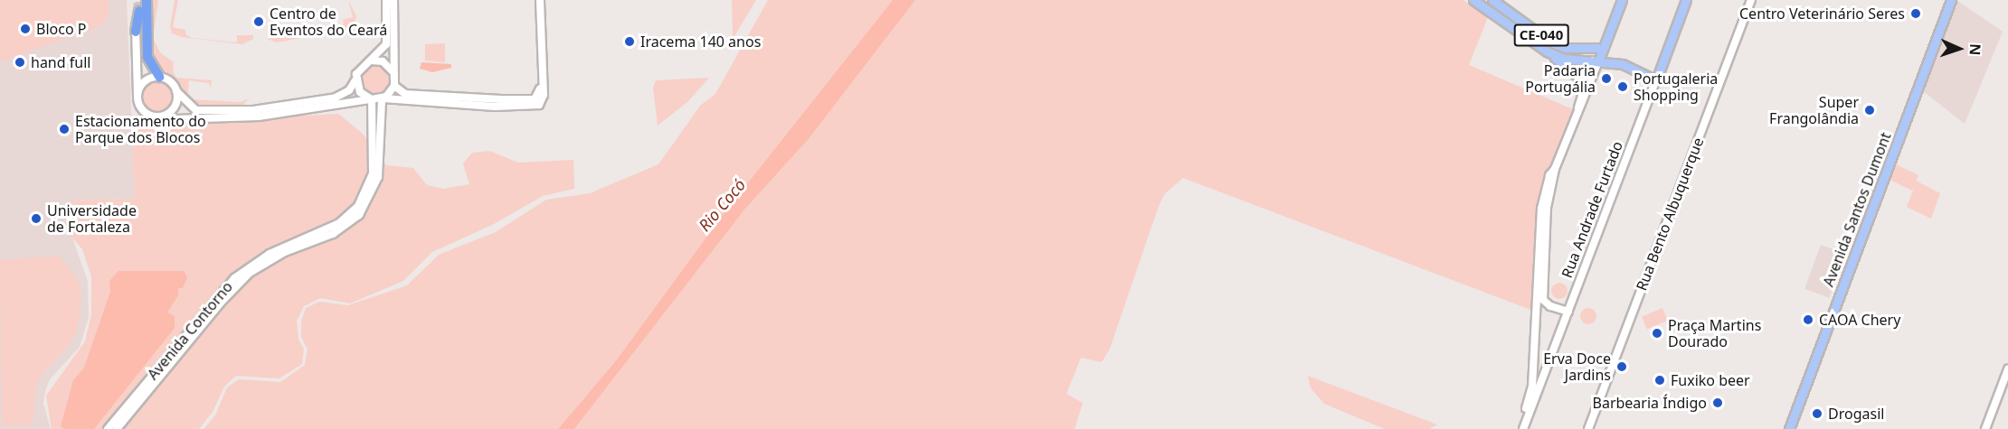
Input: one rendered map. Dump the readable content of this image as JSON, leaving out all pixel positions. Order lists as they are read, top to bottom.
{
  "streets": {
    "main road": ["CE-040", "Rua Andrade Furtado", "Avenida Santos Dumont"],
    "street": ["Rua Bento Albuquerque", "Avenida Contorno"]
  },
  "water": ["Rio Cocó"],
  "places": [
    "Centro Veterinário Seres",
    "Centro de Eventos do Ceará",
    "Bloco P",
    "Iracema 140 anos",
    "hand full",
    "Padaria Portugália",
    "Portugaleria Shopping",
    "Super Frangolândia",
    "Estacionamento do Parque dos Blocos",
    "Universidade de Fortaleza",
    "CAOA Chery",
    "Praça Martins Dourado",
    "Erva Doce Jardins",
    "Fuxiko beer",
    "Barbearia Índigo",
    "Drogasil"
  ],
  "north": "right"
}
